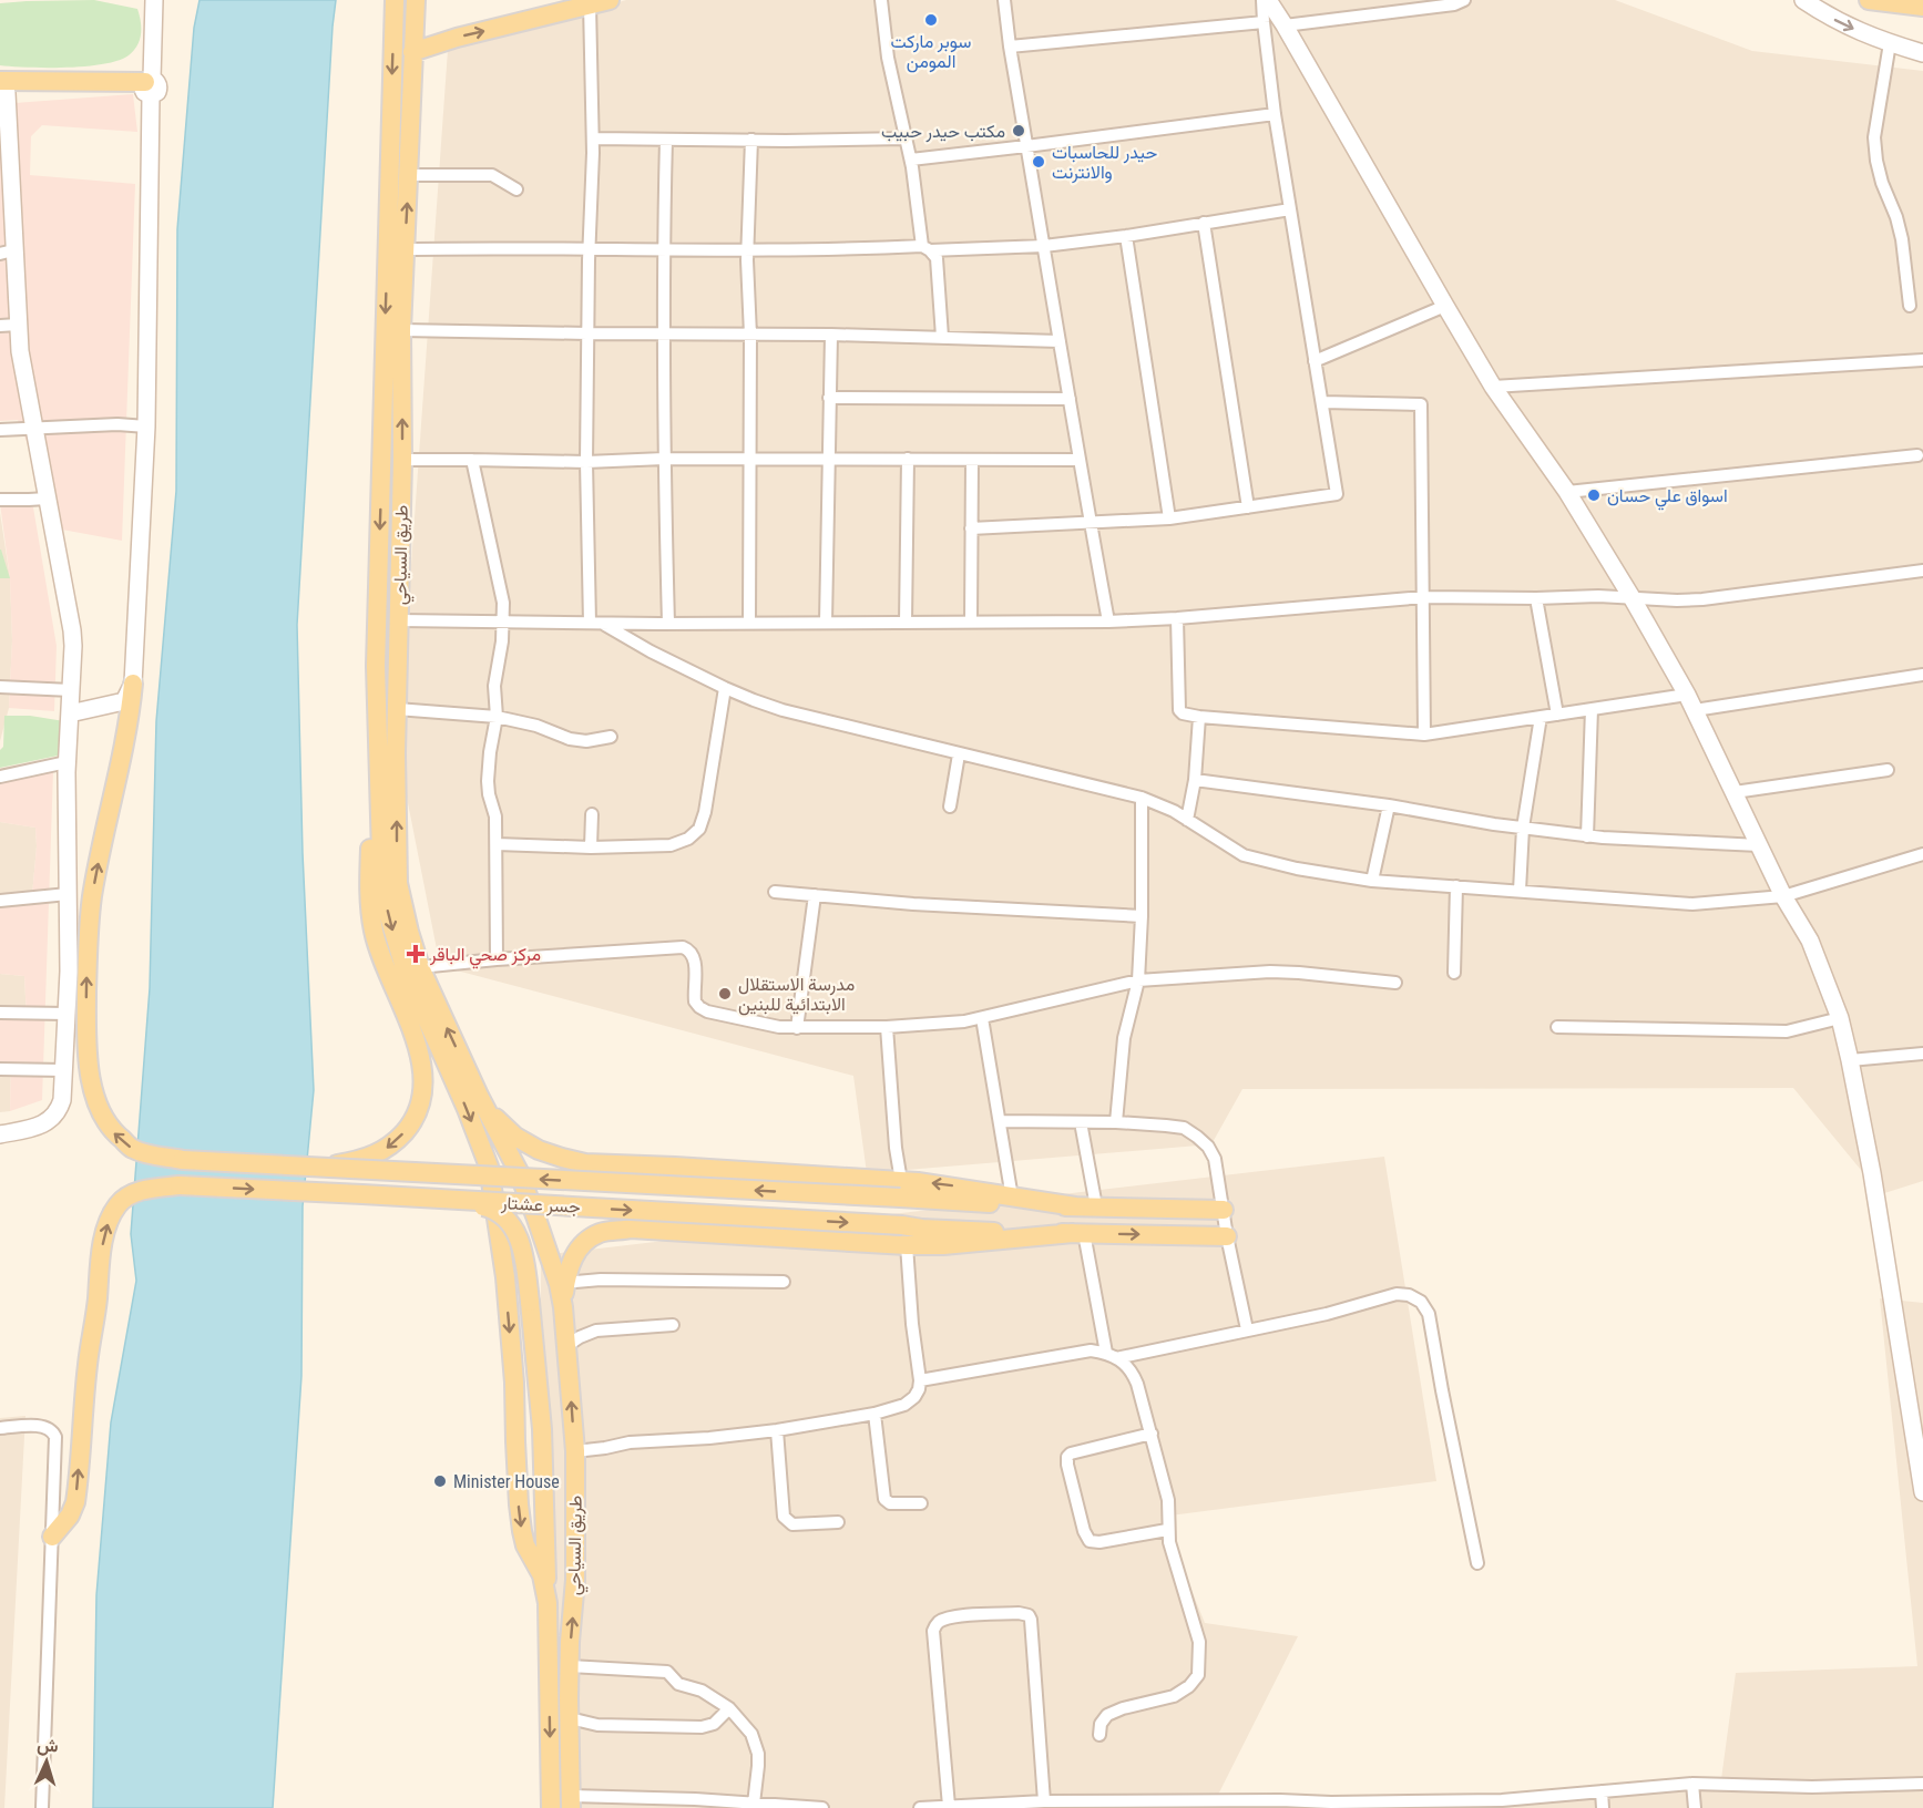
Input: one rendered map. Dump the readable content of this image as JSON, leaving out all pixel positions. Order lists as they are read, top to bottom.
{
  "streets": {
    "main road": ["طريق السياحي", "جسر عشتار"]
  },
  "places": {
    "other": [
      "سوبر ماركت المومن",
      "مكتب حيدر حبيب",
      "حيدر للحاسبات والانترنت",
      "اسواق علي حسان",
      "مدرسة الاستقلال الابتدائية للبنين",
      "Minister House"
    ],
    "health": ["مركز صحي الباقر"]
  },
  "north": "top"
}
